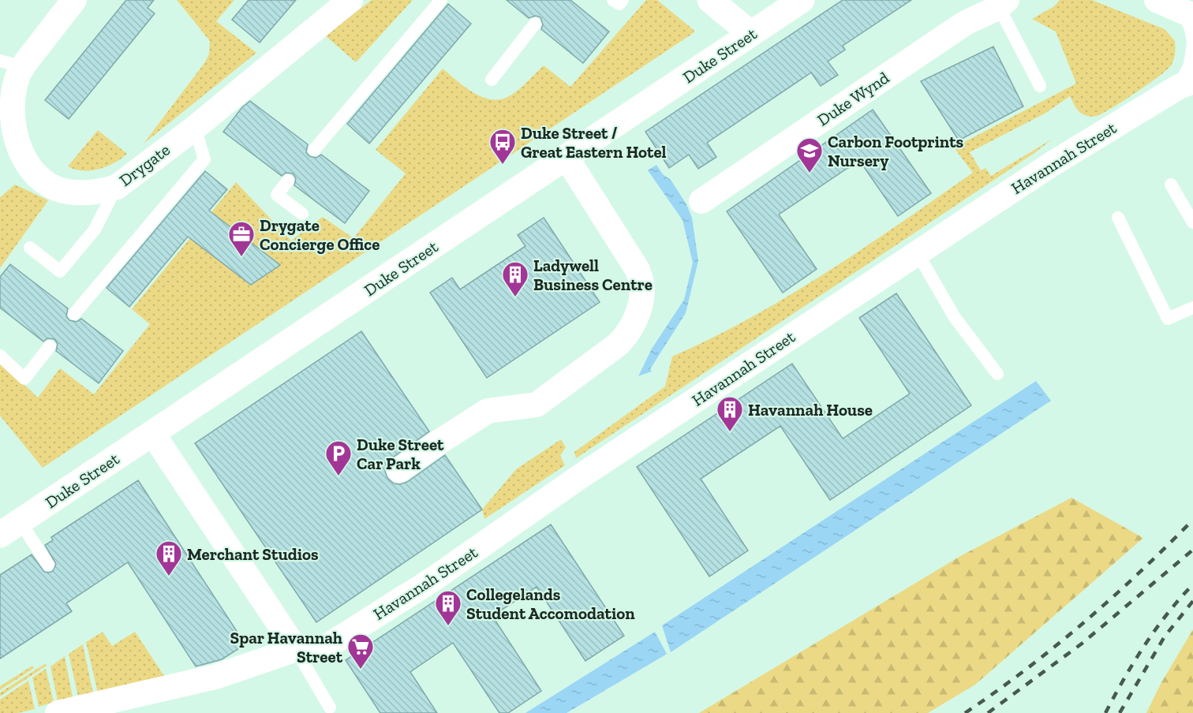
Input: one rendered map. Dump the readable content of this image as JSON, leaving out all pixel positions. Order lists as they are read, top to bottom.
{
  "streets": {
    "street": [
      "Duke Street",
      "Duke Wynd",
      "Havannah Street",
      "Drygate"
    ]
  },
  "places": {
    "bus stop": ["Duke Street / Great Eastern Hotel"],
    "school or university": ["Carbon Footprints Nursery"],
    "office": ["Drygate Concierge Office"],
    "building": [
      "Ladywell Business Centre",
      "Havannah House",
      "Merchant Studios",
      "Collegelands Student Accomodation"
    ],
    "parking": ["Duke Street Car Park"],
    "supermarket": ["Spar Havannah Street"]
  }
}
